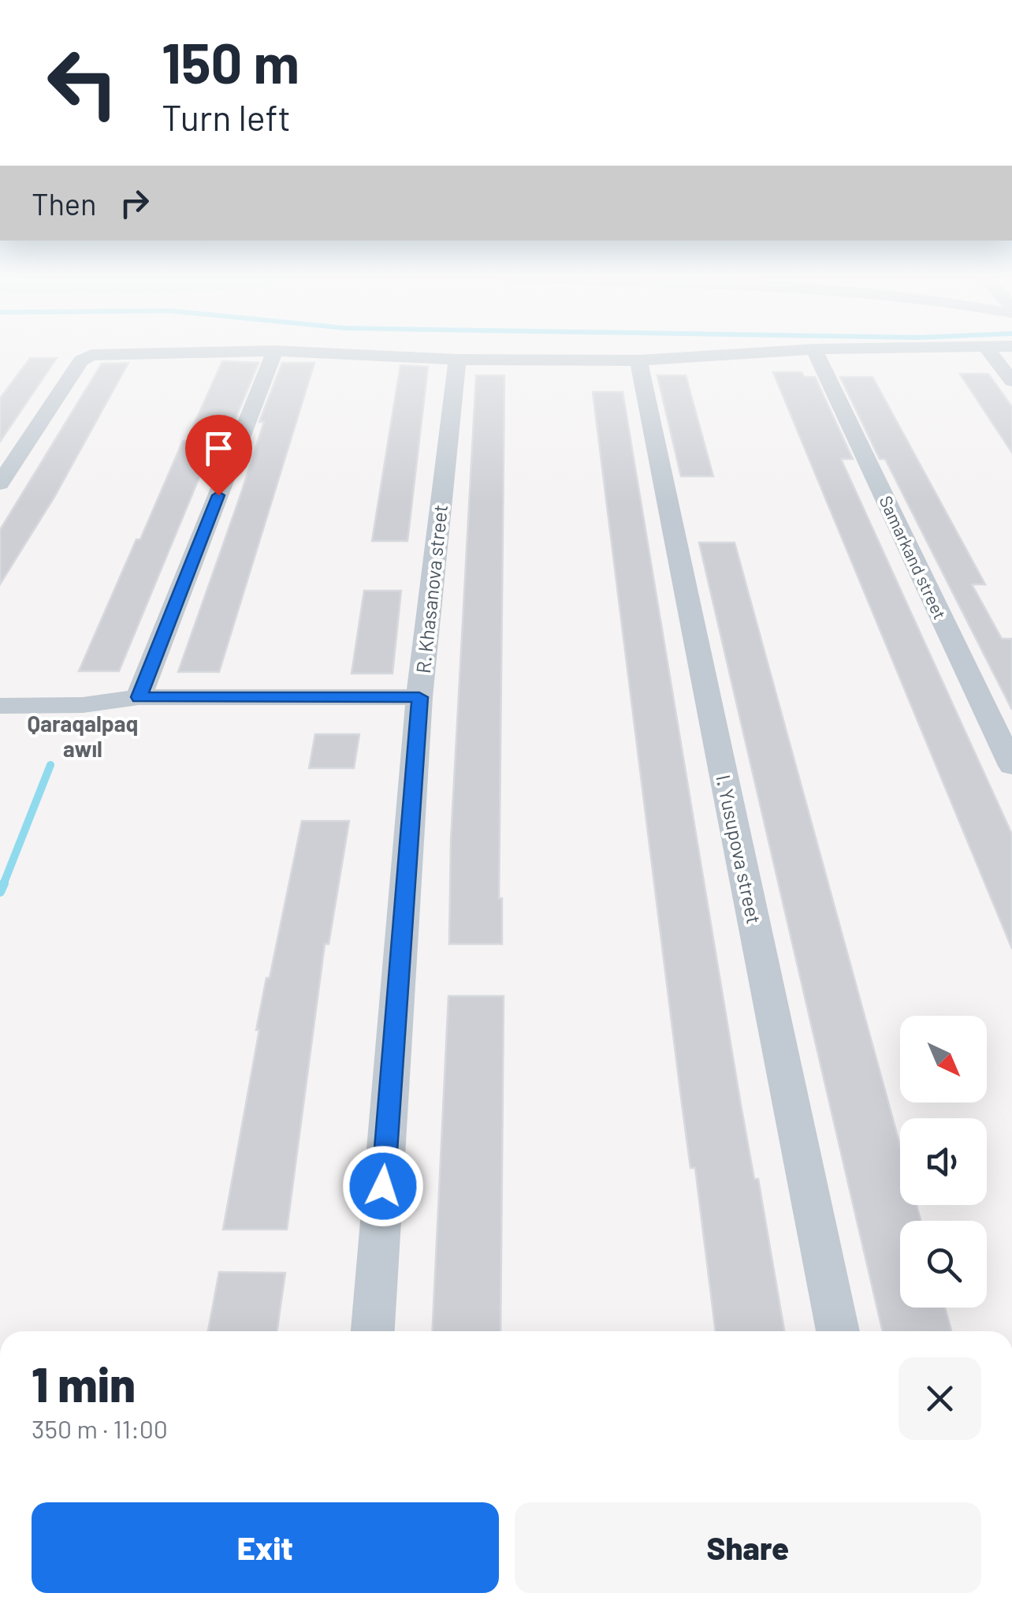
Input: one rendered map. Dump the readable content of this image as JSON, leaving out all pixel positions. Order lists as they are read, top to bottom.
{
  "streets": {
    "street": ["Samarkand street", "R. Khasanova street", "I. Yusupova street"]
  },
  "districts": ["Qaraqalpaq awıl"],
  "north": "bottom right",
  "page": {
    "turn": ["150 m", "Turn left"],
    "then": "Then",
    "heading": ["1 min", "350 m · 11:00"],
    "buttons": ["Exit", "Share"]
  }
}
